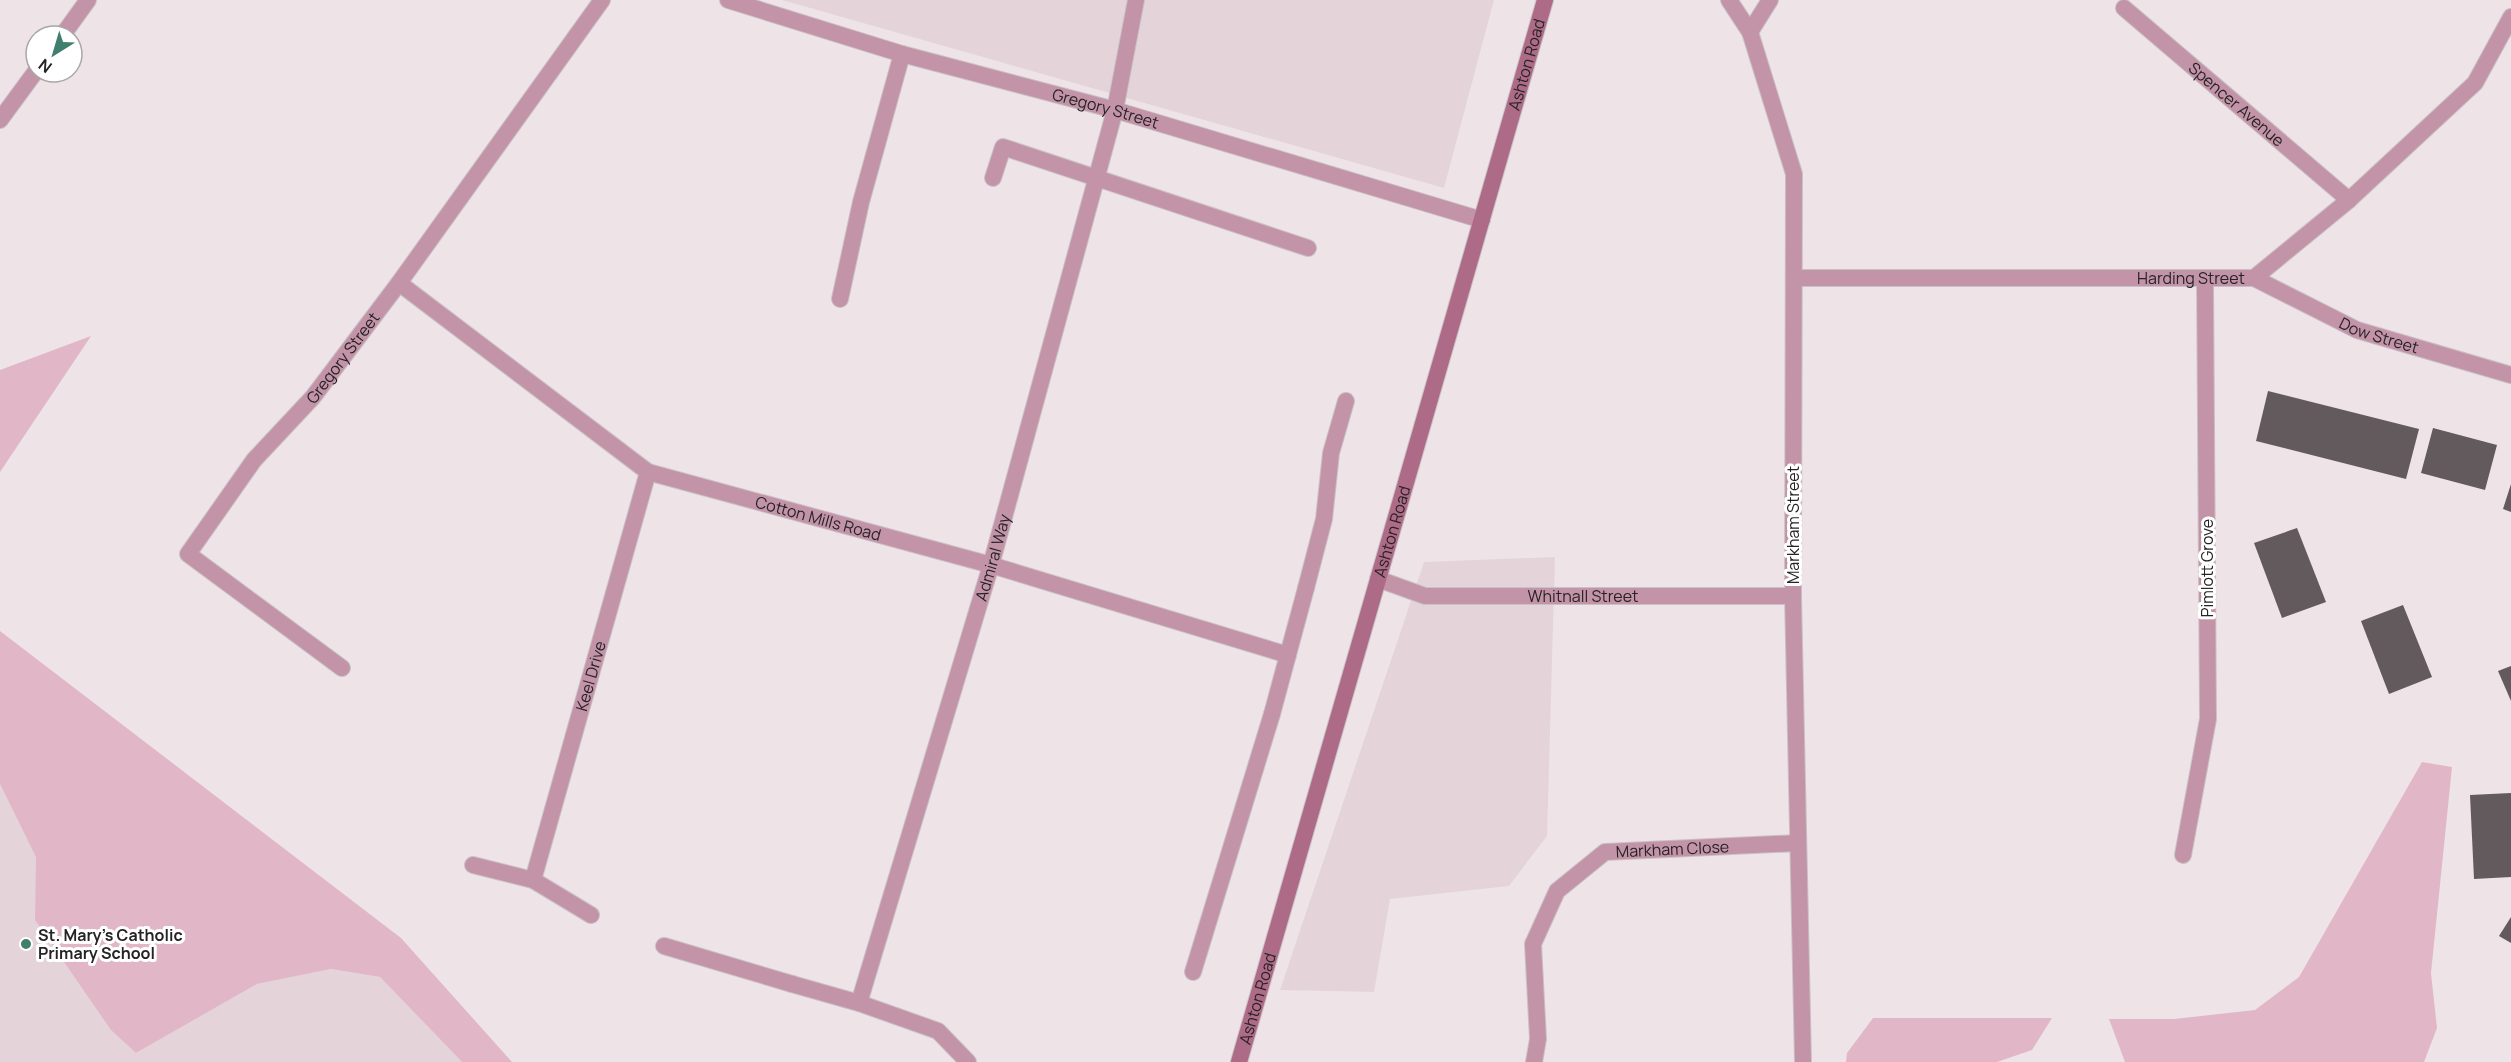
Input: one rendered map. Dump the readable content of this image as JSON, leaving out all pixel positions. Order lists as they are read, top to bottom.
{
  "streets": {
    "main road": ["Ashton Road"],
    "street": [
      "Spencer Avenue",
      "Gregory Street",
      "Harding Street",
      "Dow Street",
      "Cotton Mills Road",
      "Markham Street",
      "Admiral Way",
      "Pimlott Grove",
      "Whitnall Street",
      "Keel Drive",
      "Markham Close"
    ]
  },
  "crossings": [
    ["Ashton Road", "Gregory Street"],
    ["Ashton Road", "Whitnall Street"],
    ["Spencer Avenue", "Harding Street"],
    ["Gregory Street", "Cotton Mills Road"],
    ["Gregory Street", "Admiral Way"],
    ["Harding Street", "Dow Street"],
    ["Harding Street", "Markham Street"],
    ["Harding Street", "Pimlott Grove"],
    ["Cotton Mills Road", "Admiral Way"],
    ["Cotton Mills Road", "Keel Drive"],
    ["Markham Street", "Whitnall Street"],
    ["Markham Street", "Markham Close"]
  ],
  "places": ["St. Mary's Catholic Primary School"],
  "north": "bottom left"
}
